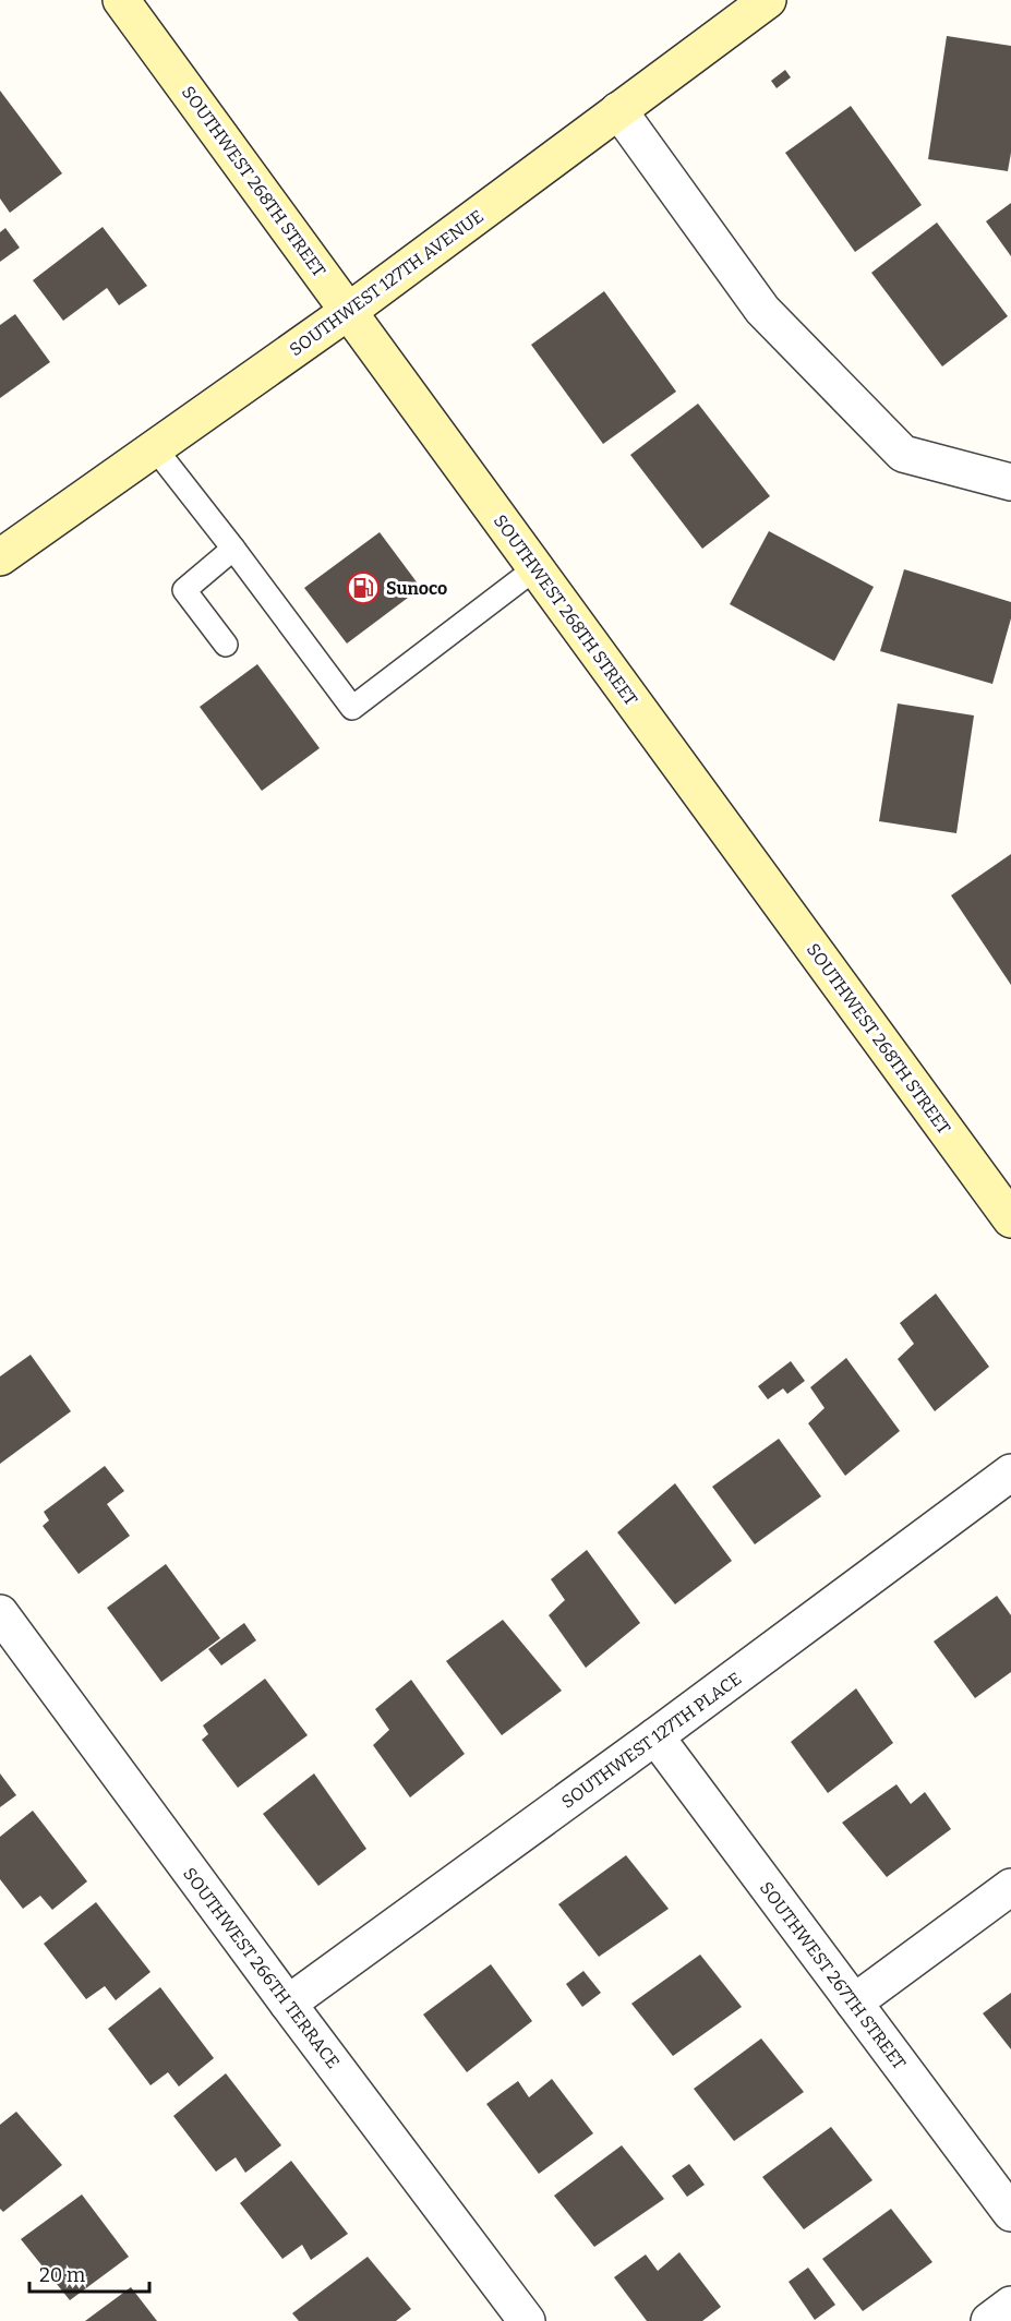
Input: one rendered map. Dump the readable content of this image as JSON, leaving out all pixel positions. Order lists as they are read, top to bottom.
{
  "streets": {
    "main road": ["SOUTHWEST 268TH STREET", "SOUTHWEST 127TH AVENUE"],
    "street": ["SOUTHWEST 127TH PLACE", "SOUTHWEST 266TH TERRACE", "SOUTHWEST 267TH STREET"]
  },
  "crossings": [
    ["SOUTHWEST 268TH STREET", "SOUTHWEST 127TH AVENUE"],
    ["SOUTHWEST 127TH PLACE", "SOUTHWEST 266TH TERRACE"],
    ["SOUTHWEST 127TH PLACE", "SOUTHWEST 267TH STREET"]
  ],
  "places": {
    "fuel station": ["Sunoco"]
  },
  "scale_bar": "20 m"
}
